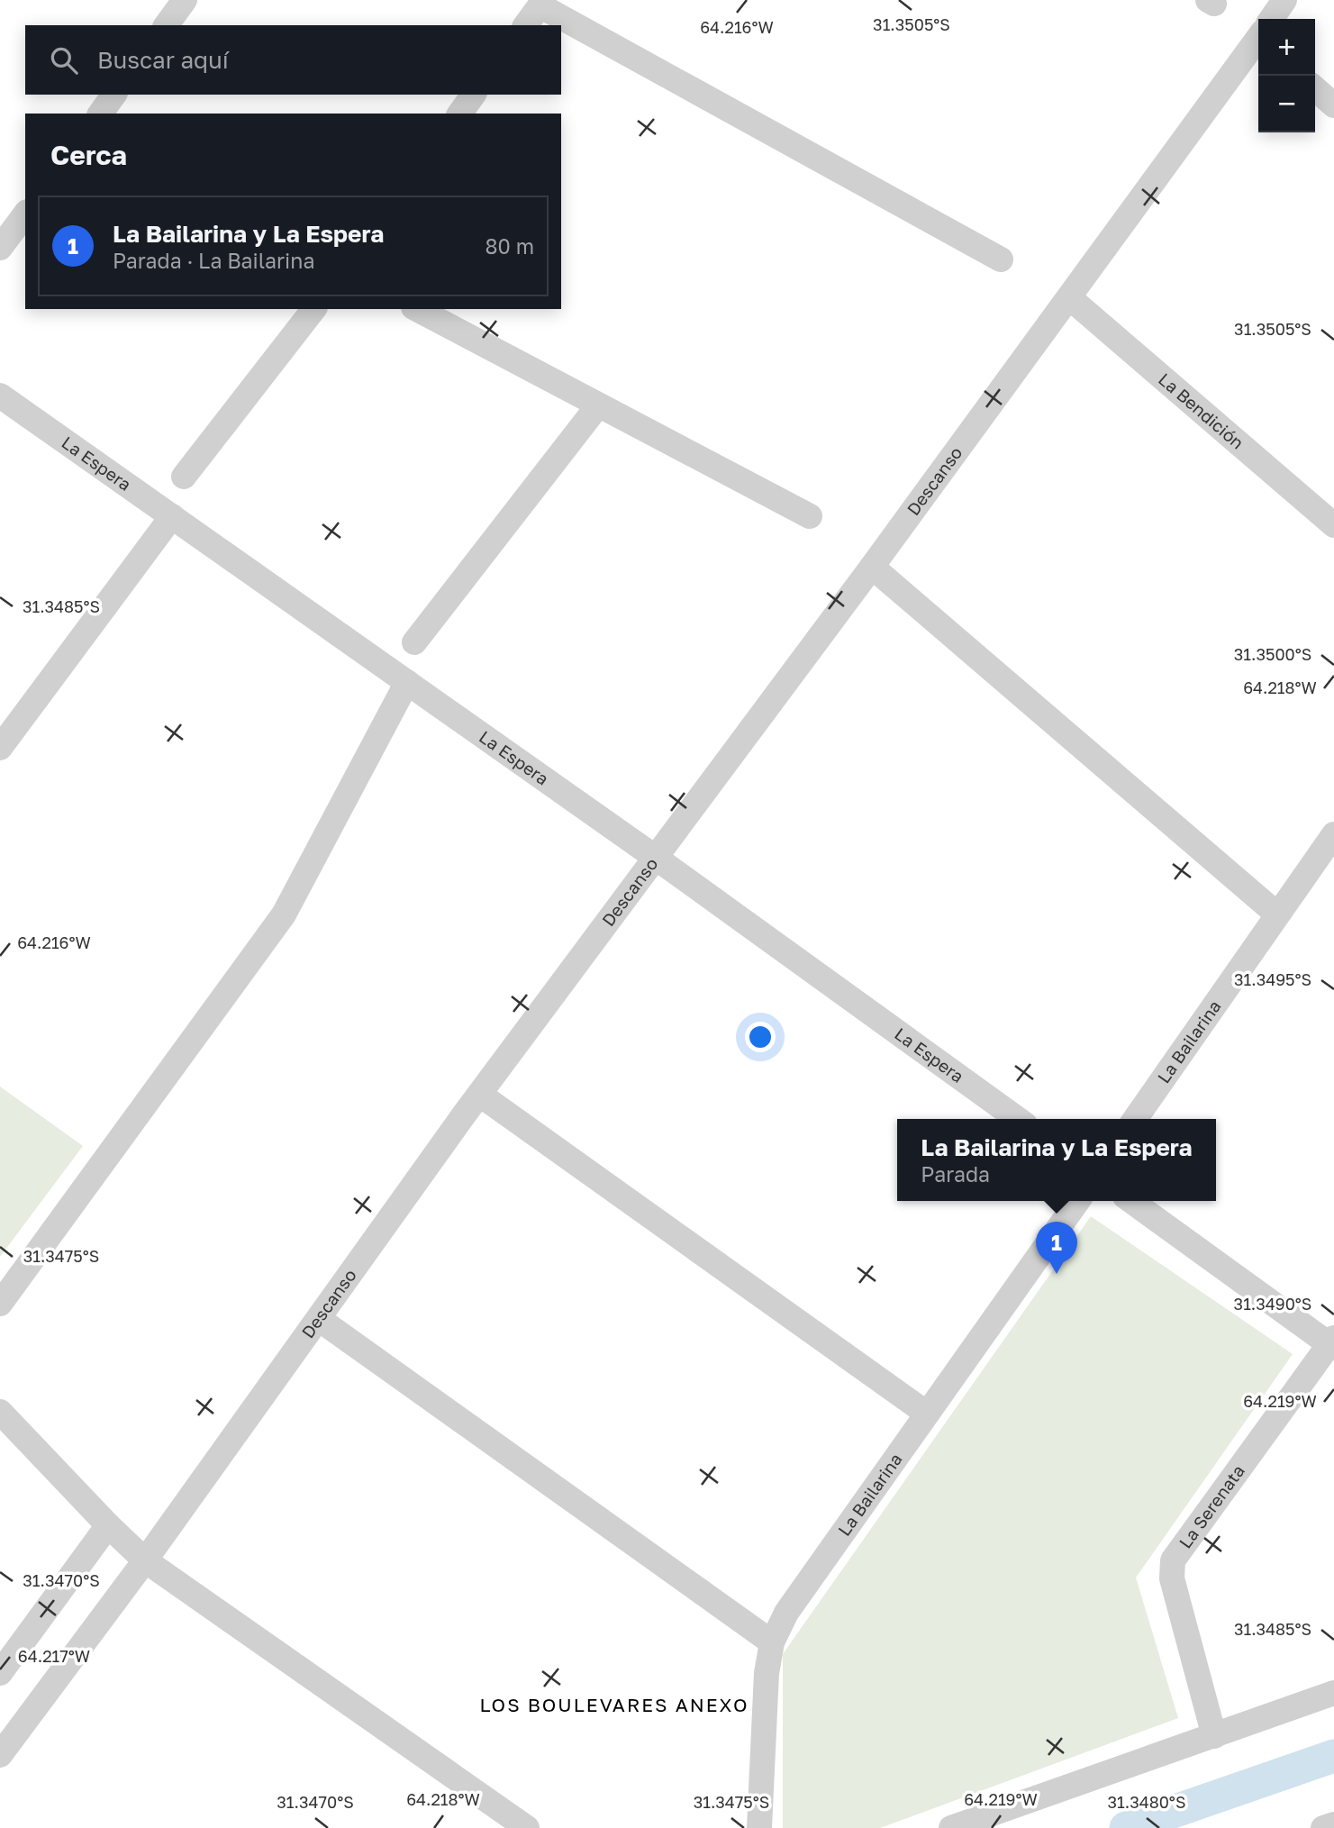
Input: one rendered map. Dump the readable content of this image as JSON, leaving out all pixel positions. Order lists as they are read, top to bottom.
{
  "streets": {
    "street": [
      "La Bendición",
      "La Espera",
      "Descanso",
      "La Bailarina",
      "La Serenata"
    ]
  },
  "crossings": [
    ["La Bendición", "Descanso"],
    ["La Espera", "Descanso"]
  ],
  "districts": ["LOS BOULEVARES ANEXO"],
  "page": {
    "map_buttons": ["+", "−"],
    "search": "Buscar aquí",
    "heading": "Cerca",
    "list": [
      {
        "mark": "1",
        "name": "La Bailarina y La Espera",
        "note": "Parada · La Bailarina",
        "value": "80 m"
      }
    ],
    "popup": ["La Bailarina y La Espera", "Parada"],
    "pins": "1"
  },
  "coordinates": [
    "31.3505°S",
    "64.216°W",
    "31.3485°S",
    "31.3500°S",
    "64.218°W",
    "31.3495°S",
    "31.3475°S",
    "31.3490°S",
    "64.219°W",
    "31.3470°S",
    "64.217°W",
    "31.3480°S"
  ]
}
